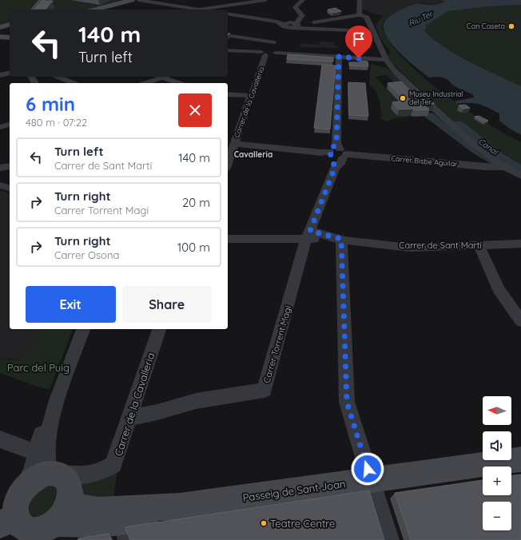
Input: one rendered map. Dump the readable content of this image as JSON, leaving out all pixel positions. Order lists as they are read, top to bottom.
{
  "streets": {
    "street": [
      "Carrer de la Cavalleria",
      "Carrer Bisbe Aguilar",
      "Carrer de Sant Martí",
      "Carrer Torrent Magi",
      "Passeig de Sant Joan"
    ]
  },
  "crossings": [
    ["Carrer de la Cavalleria", "Carrer Bisbe Aguilar"],
    ["Carrer de la Cavalleria", "Carrer Torrent Magi"],
    ["Carrer de la Cavalleria", "Passeig de Sant Joan"],
    ["Carrer Bisbe Aguilar", "Carrer Torrent Magi"],
    ["Carrer de Sant Martí", "Carrer Torrent Magi"]
  ],
  "districts": ["Cavalleria"],
  "water": ["Riu Ter", "Canal"],
  "parks": ["Parc del Puig"],
  "places": ["Can Caseta", "Museu Industrial del Ter", "Teatre Centre"],
  "north": "left",
  "page": {
    "turn": ["140 m", "Turn left"],
    "heading": ["6 min", "480 m · 07:22"],
    "list": [
      {
        "name": "Turn left",
        "note": "Carrer de Sant Martí",
        "value": "140 m"
      },
      {
        "name": "Turn right",
        "note": "Carrer Torrent Magi",
        "value": "20 m"
      },
      {
        "name": "Turn right",
        "note": "Carrer Osona",
        "value": "100 m"
      }
    ],
    "buttons": ["Exit", "Share"],
    "map_buttons": ["+", "−"]
  }
}
